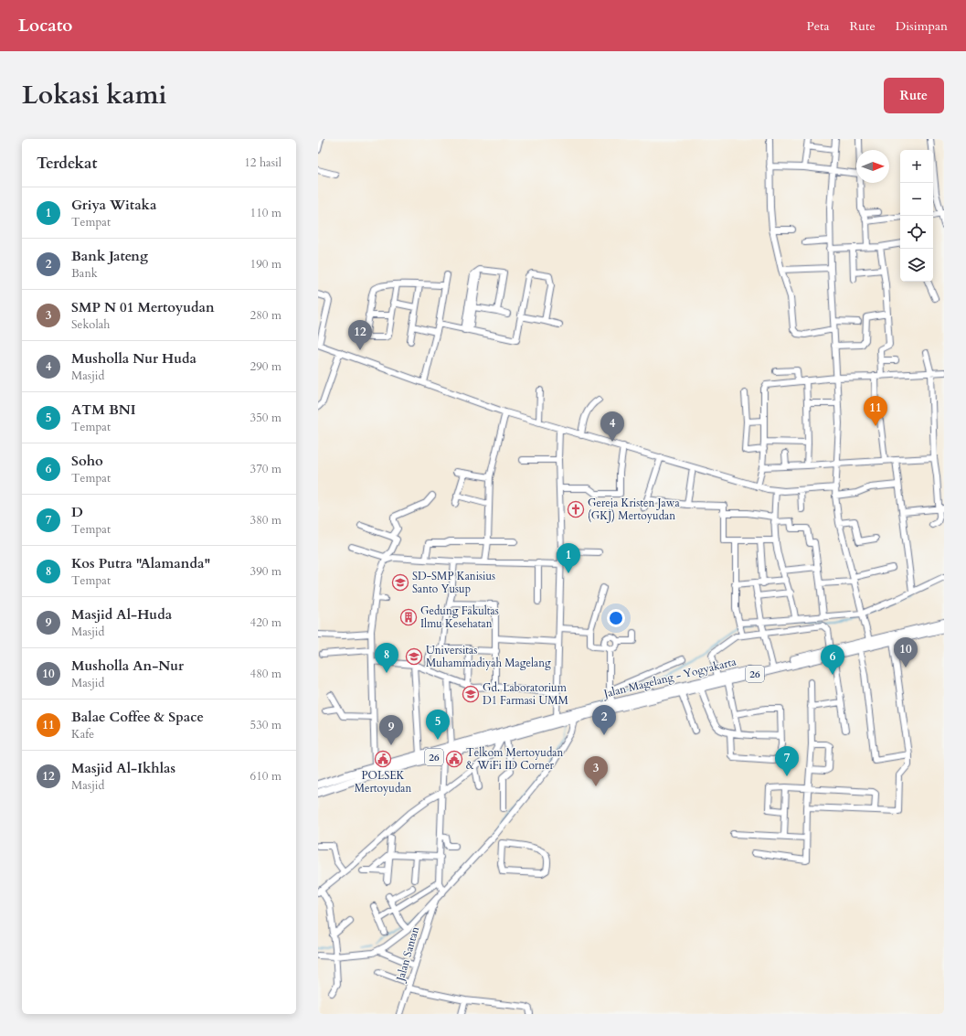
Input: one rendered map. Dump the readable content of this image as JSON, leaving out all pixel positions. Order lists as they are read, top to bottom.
{
  "streets": {
    "highway": ["26", "Jalan Magelang - Yogyakarta"],
    "street": ["Jalan Santan"]
  },
  "places": {
    "church": ["Gereja Kristen Jawa (GKJ) Mertoyudan"],
    "school or university": ["SD-SMP Kanisius Santo Yusup", "Universitas Muhammadiyah Magelang", "Gd. Laboratorium D1 Farmasi UMM"],
    "building": ["Gedung Fakultas Ilmu Kesehatan"],
    "public building": ["POLSEK Mertoyudan", "Telkom Mertoyudan & WiFi ID Corner"]
  },
  "north": "right",
  "page": {
    "header": "Locato",
    "nav": ["Peta", "Rute", "Disimpan"],
    "title": "Lokasi kami",
    "buttons": "Rute",
    "heading": ["Terdekat", "12 hasil"],
    "map_buttons": ["+", "−"],
    "list": [
      {
        "mark": "1",
        "name": "Griya Witaka",
        "note": "Tempat",
        "value": "110 m"
      },
      {
        "mark": "2",
        "name": "Bank Jateng",
        "note": "Bank",
        "value": "190 m"
      },
      {
        "mark": "3",
        "name": "SMP N 01 Mertoyudan",
        "note": "Sekolah",
        "value": "280 m"
      },
      {
        "mark": "4",
        "name": "Musholla Nur Huda",
        "note": "Masjid",
        "value": "290 m"
      },
      {
        "mark": "5",
        "name": "ATM BNI",
        "note": "Tempat",
        "value": "350 m"
      },
      {
        "mark": "6",
        "name": "Soho",
        "note": "Tempat",
        "value": "370 m"
      },
      {
        "mark": "7",
        "name": "D",
        "note": "Tempat",
        "value": "380 m"
      },
      {
        "mark": "8",
        "name": "Kos Putra \"Alamanda\"",
        "note": "Tempat",
        "value": "390 m"
      },
      {
        "mark": "9",
        "name": "Masjid Al-Huda",
        "note": "Masjid",
        "value": "420 m"
      },
      {
        "mark": "10",
        "name": "Musholla An-Nur",
        "note": "Masjid",
        "value": "480 m"
      },
      {
        "mark": "11",
        "name": "Balae Coffee & Space",
        "note": "Kafe",
        "value": "530 m"
      },
      {
        "mark": "12",
        "name": "Masjid Al-Ikhlas",
        "note": "Masjid",
        "value": "610 m"
      }
    ],
    "pins": [
      "12",
      "11",
      "4",
      "1",
      "10",
      "8",
      "6",
      "2",
      "5",
      "9",
      "7",
      "3"
    ]
  }
}
